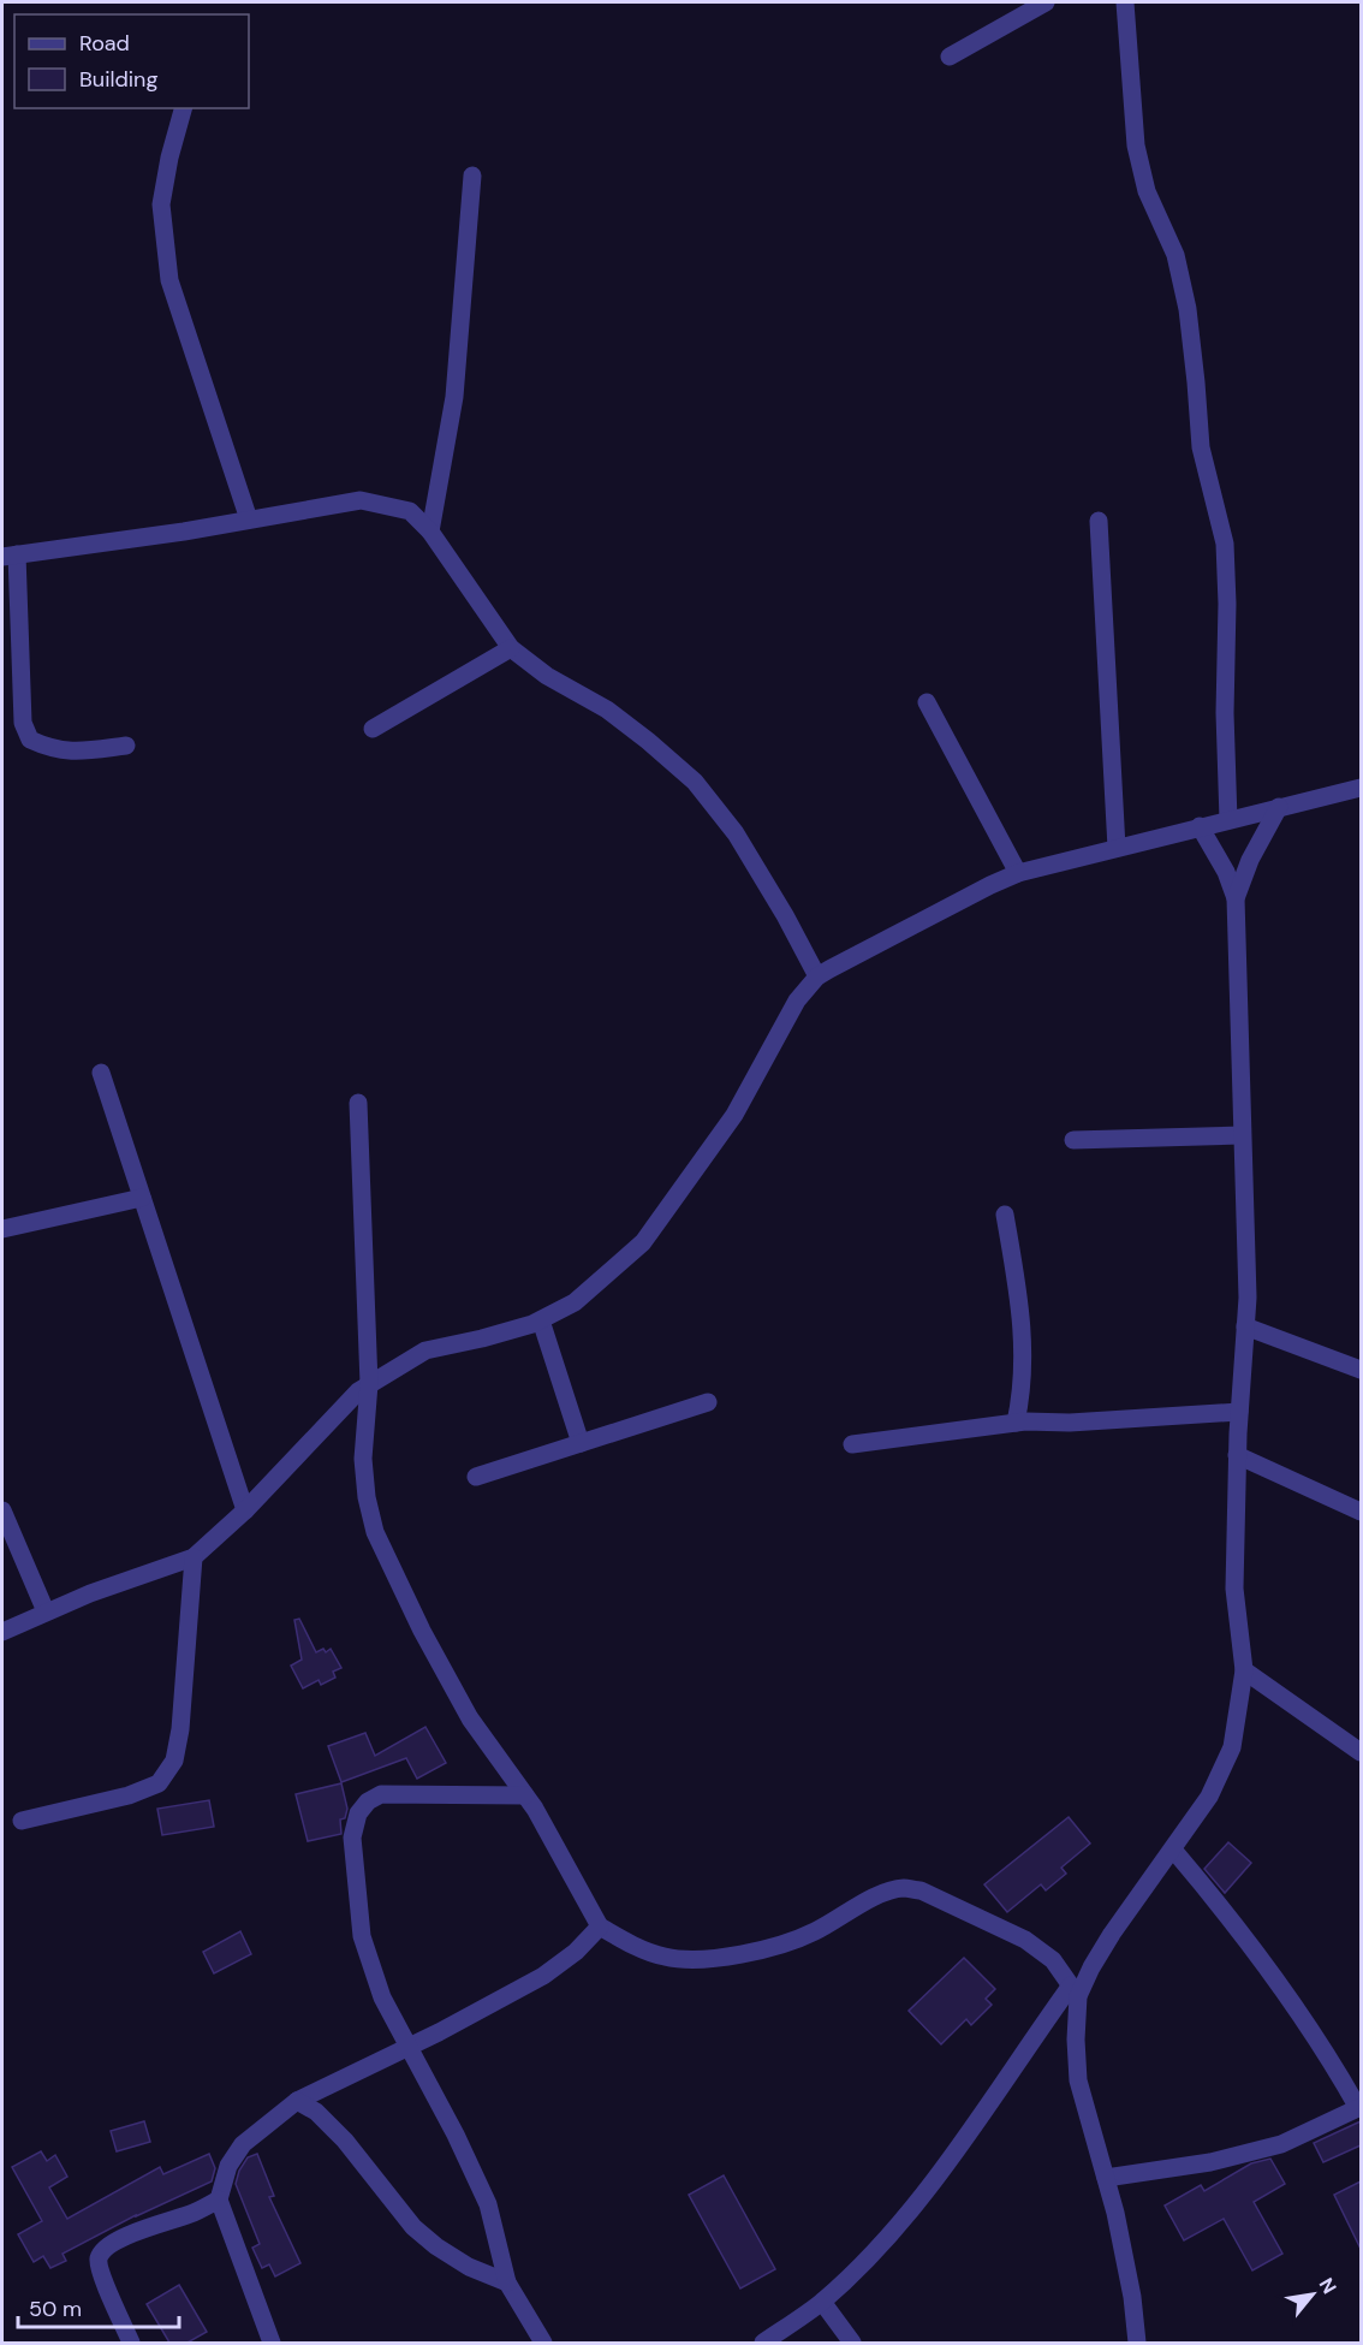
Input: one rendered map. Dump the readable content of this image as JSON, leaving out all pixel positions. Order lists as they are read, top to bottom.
{
  "legend": ["Road", "Building"],
  "scale_bar": "50 m",
  "north": "top right"
}
